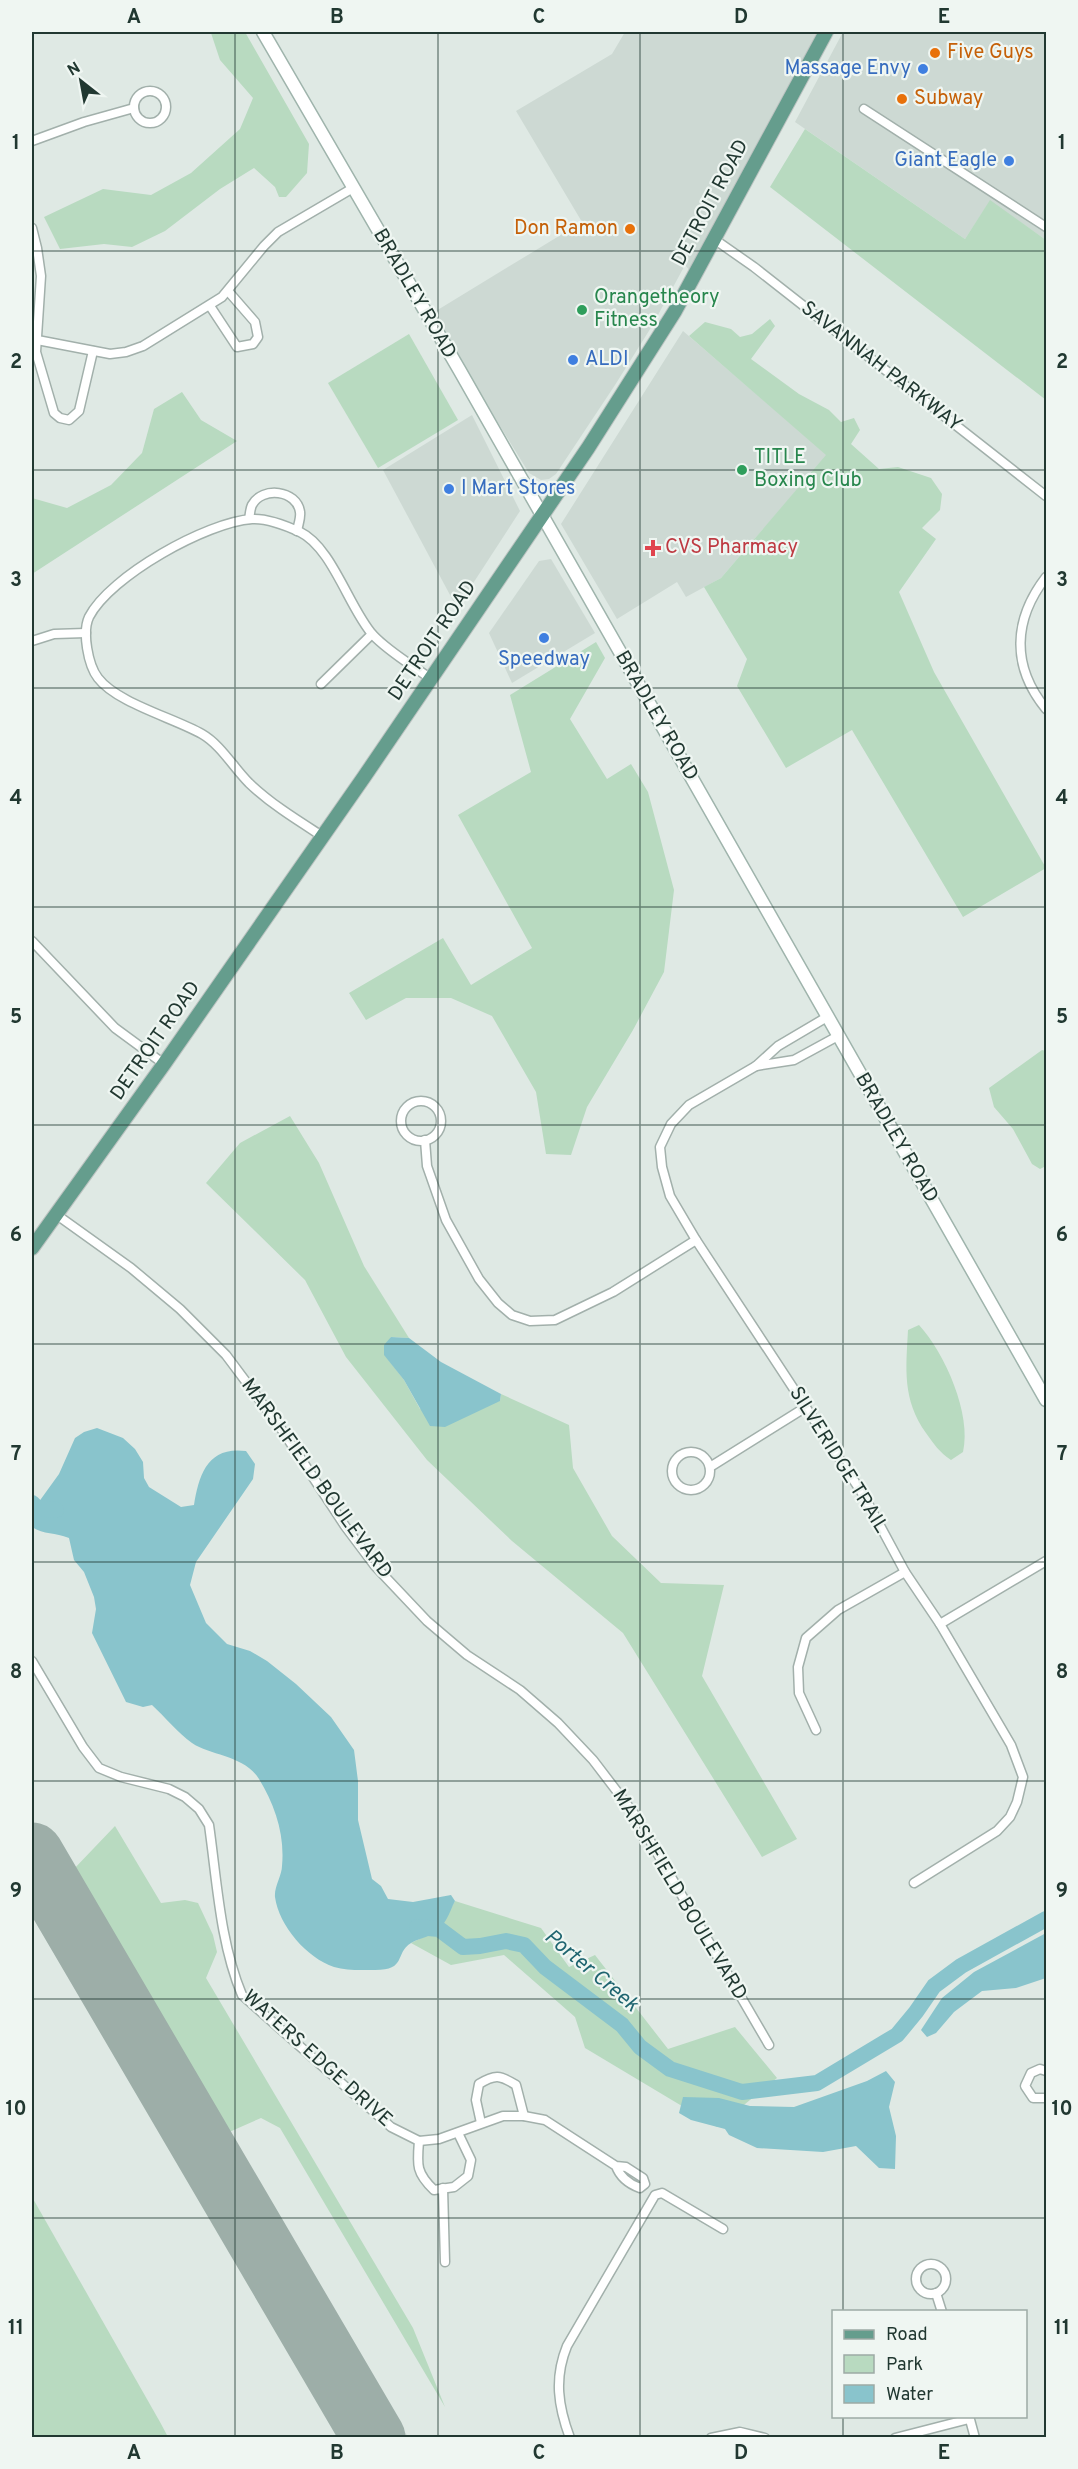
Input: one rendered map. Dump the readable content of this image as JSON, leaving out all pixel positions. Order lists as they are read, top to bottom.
{
  "streets": {
    "main road": ["DETROIT ROAD"],
    "street": [
      "BRADLEY ROAD",
      "SAVANNAH PARKWAY",
      "SILVERIDGE TRAIL",
      "MARSHFIELD BOULEVARD",
      "WATERS EDGE DRIVE"
    ]
  },
  "crossings": [
    ["DETROIT ROAD", "BRADLEY ROAD"],
    ["DETROIT ROAD", "SAVANNAH PARKWAY"],
    ["DETROIT ROAD", "MARSHFIELD BOULEVARD"],
    ["BRADLEY ROAD", "SILVERIDGE TRAIL"]
  ],
  "water": ["Porter Creek"],
  "places": {
    "other": [
      "Five Guys",
      "Massage Envy",
      "Subway",
      "Giant Eagle",
      "Don Ramon",
      "Orangetheory Fitness",
      "ALDI",
      "TITLE Boxing Club",
      "I Mart Stores",
      "Speedway"
    ],
    "health": ["CVS Pharmacy"]
  },
  "legend": ["Road", "Park", "Water"],
  "north": "top left",
  "grid": {
    "columns": [
      "A",
      "B",
      "C",
      "D",
      "E"
    ],
    "rows": [
      "1",
      "2",
      "3",
      "4",
      "5",
      "6",
      "7",
      "8",
      "9",
      "10",
      "11"
    ]
  }
}
